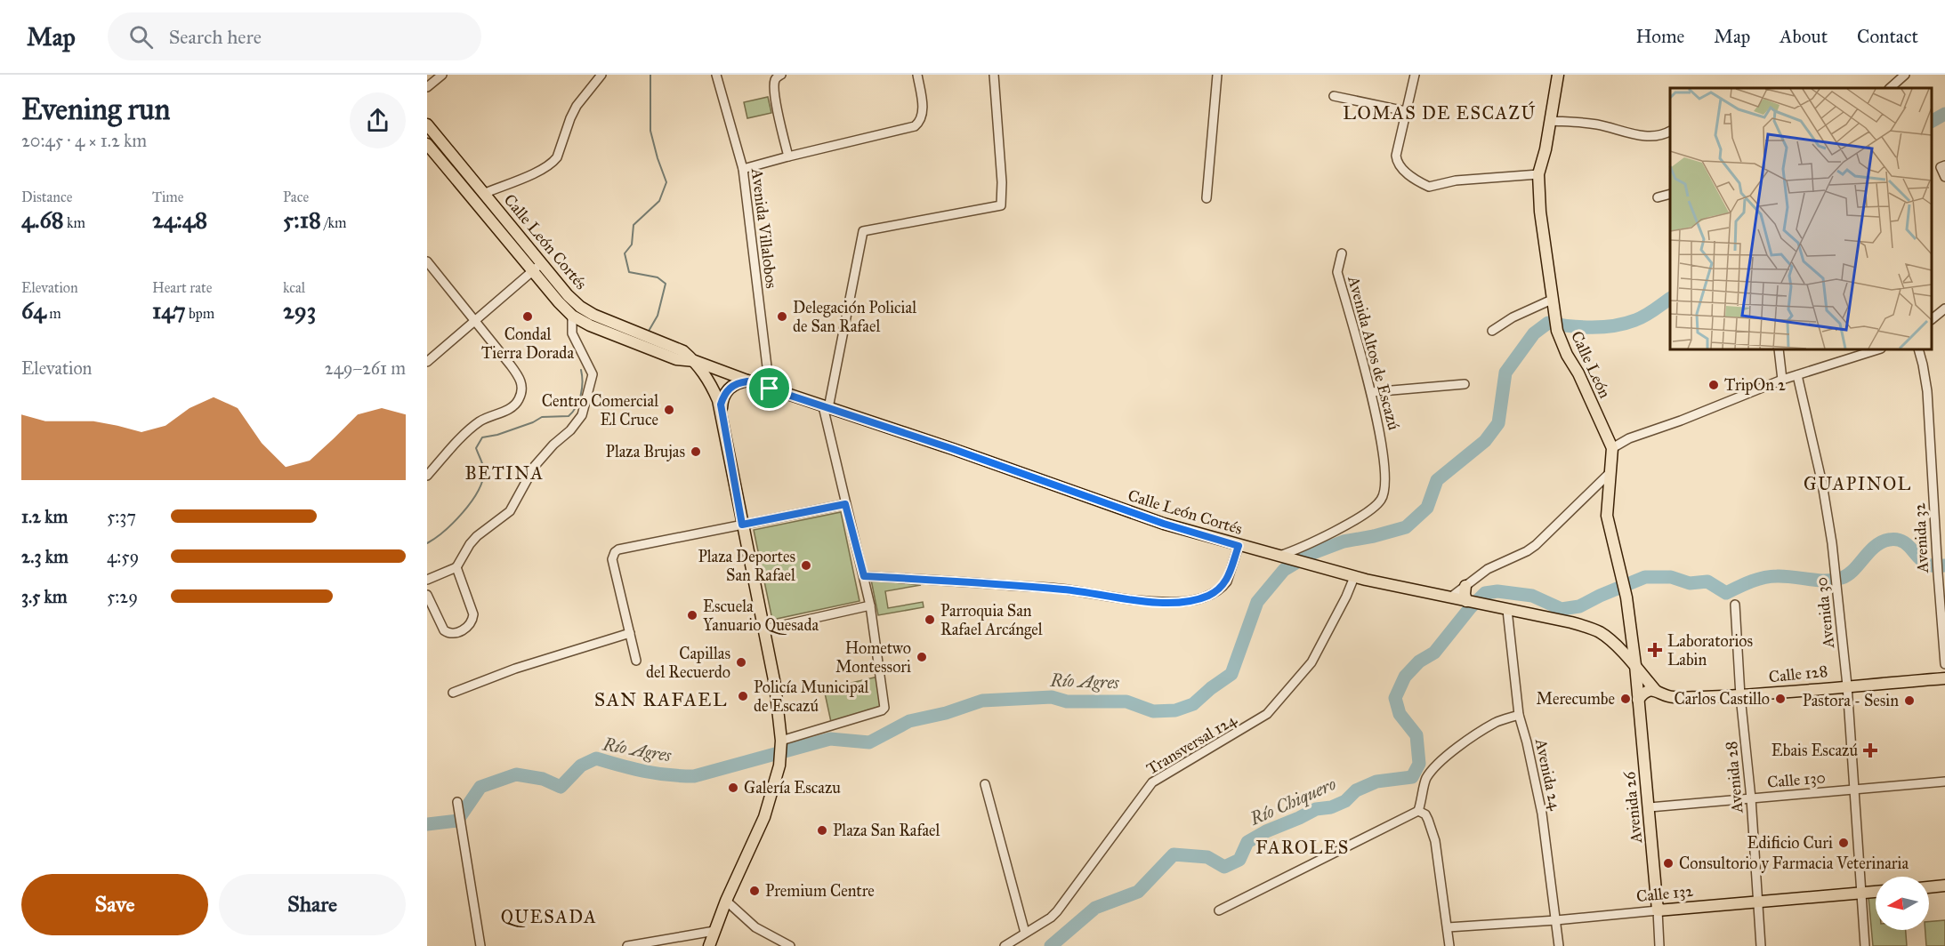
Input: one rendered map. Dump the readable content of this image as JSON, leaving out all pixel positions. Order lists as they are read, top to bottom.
{
  "streets": {
    "main road": [
      "Calle León Cortés",
      "Calle León",
      "Calle 128",
      "Avenida 26",
      "Calle 132"
    ],
    "street": [
      "Avenida Villalobos",
      "Avenida Altos de Escazú",
      "Avenida 32",
      "Avenida 30",
      "Transversal 124",
      "Avenida 24",
      "Avenida 28",
      "Calle 130"
    ]
  },
  "crossings": [
    ["Avenida Villalobos", "Calle León Cortés"],
    ["Calle León Cortés", "Avenida Altos de Escazú"],
    ["Calle León Cortés", "Calle 128"],
    ["Calle León Cortés", "Transversal 124"],
    ["Calle León Cortés", "Avenida 24"],
    ["Calle León Cortés", "Avenida 26"],
    ["Avenida 30", "Calle 128"],
    ["Avenida 30", "Calle 130"],
    ["Avenida 30", "Calle 132"],
    ["Calle 128", "Avenida 28"],
    ["Avenida 24", "Calle 132"],
    ["Avenida 28", "Calle 130"],
    ["Avenida 28", "Calle 132"],
    ["Calle 130", "Avenida 26"],
    ["Avenida 26", "Calle 132"]
  ],
  "districts": [
    "LOMAS DE ESCAZÚ",
    "BETINA",
    "GUAPINOL",
    "SAN RAFAEL",
    "FAROLES",
    "QUESADA"
  ],
  "water": ["Río Agres", "Río Chiquero"],
  "places": {
    "other": [
      "Condal Tierra Dorada",
      "Delegación Policial de San Rafael",
      "TripOn 2",
      "Centro Comercial El Cruce",
      "Plaza Brujas",
      "Plaza Deportes San Rafael",
      "Escuela Yanuario Quesada",
      "Parroquia San Rafael Arcángel",
      "Hometwo Montessori",
      "Capillas del Recuerdo",
      "Policía Municipal de Escazú",
      "Merecumbe",
      "Carlos Castillo",
      "Pastora - Sesin",
      "Galería Escazu",
      "Plaza San Rafael",
      "Edificio Curi",
      "Consultorio y Farmacia Veterinaria",
      "Premium Centre"
    ],
    "health": ["Laboratorios Labin", "Ebais Escazú"]
  },
  "north": "left",
  "page": {
    "header": "Map",
    "search": "Search here",
    "nav": [
      "Home",
      "Map",
      "About",
      "Contact"
    ],
    "heading": ["Evening run", "20:45 · 4 × 1.2 km"],
    "stats": [
      ["Distance", "4.68 km"],
      ["Time", "24:48"],
      ["Pace", "5:18 /km"],
      ["Elevation", "64 m"],
      ["Heart rate", "147 bpm"],
      ["kcal", "293"]
    ],
    "chart": ["Elevation", "249–261 m"],
    "list": [
      {
        "name": "1.2 km",
        "note": "5:37"
      },
      {
        "name": "2.3 km",
        "note": "4:59"
      },
      {
        "name": "3.5 km",
        "note": "5:29"
      }
    ],
    "buttons": ["Save", "Share"]
  }
}
